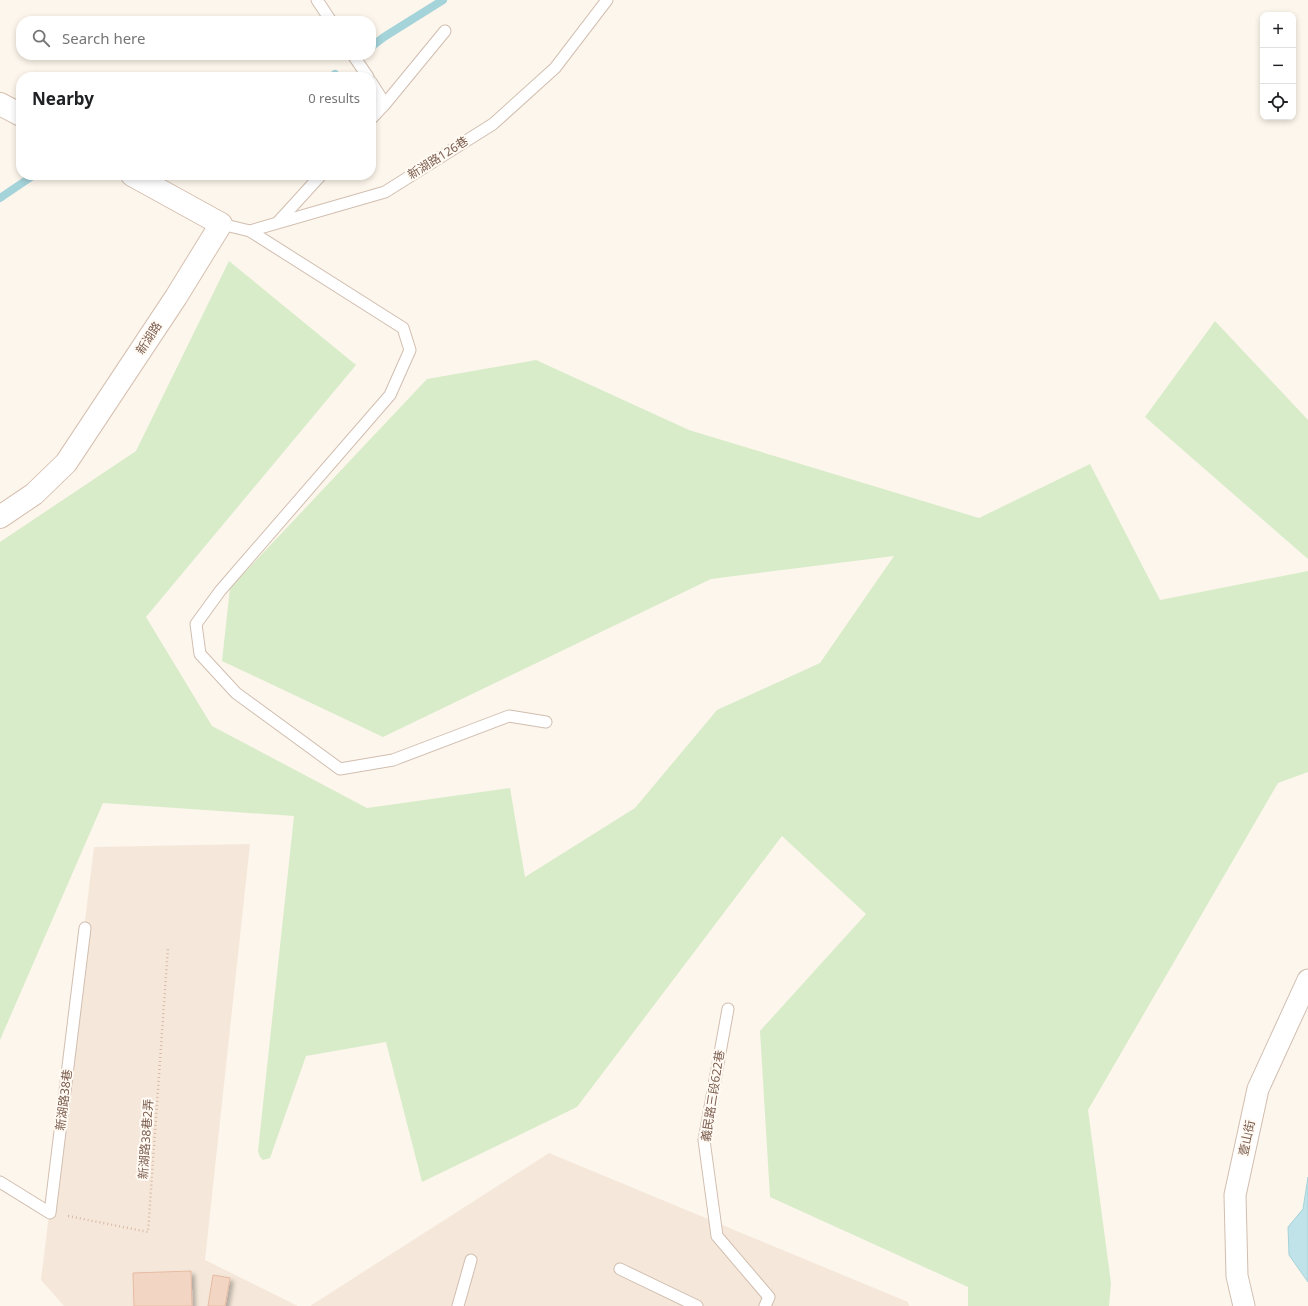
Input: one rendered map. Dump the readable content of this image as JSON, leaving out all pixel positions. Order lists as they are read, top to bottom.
{
  "streets": {
    "main road": ["新湖路"],
    "street": ["壹山街"],
    "lane": ["新湖路126巷", "義民路三段622巷", "新湖路38巷"],
    "path": ["新湖路38巷2弄"]
  },
  "crossings": [
    ["新湖路38巷", "新湖路38巷2弄"]
  ],
  "page": {
    "map_buttons": ["+", "−"],
    "search": "Search here",
    "heading": ["Nearby", "0 results"]
  }
}
